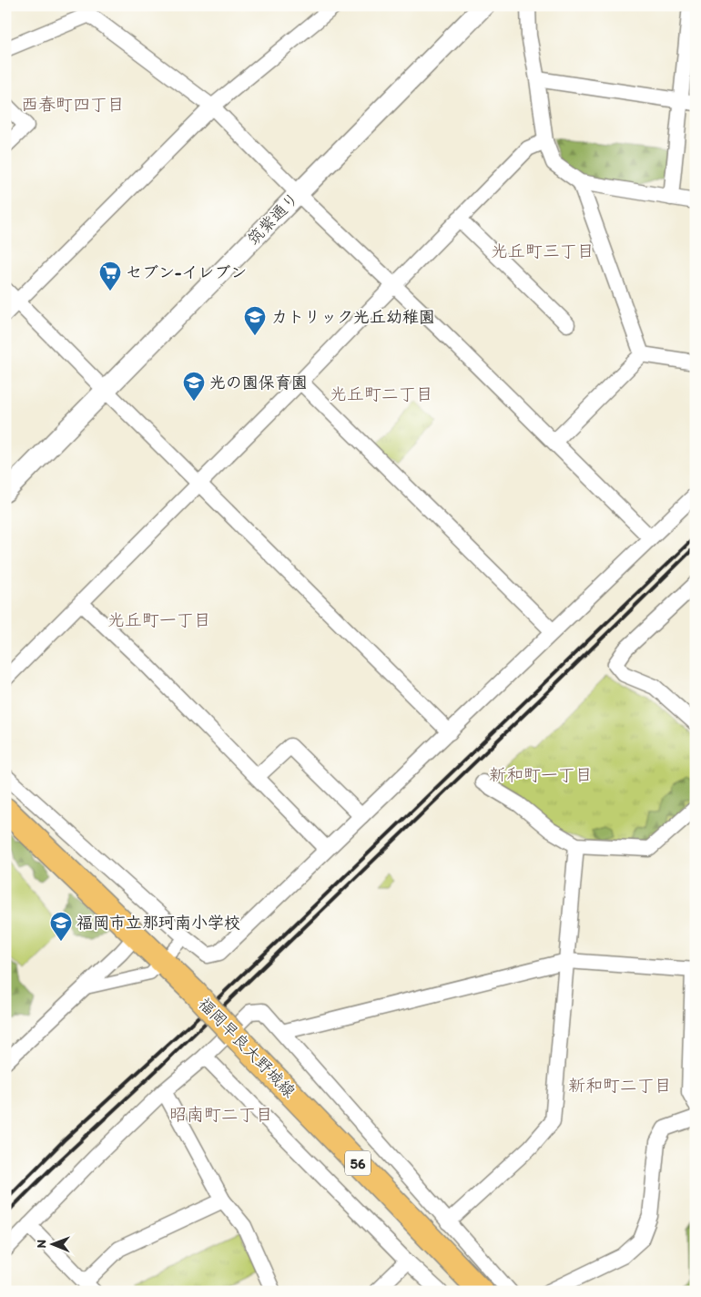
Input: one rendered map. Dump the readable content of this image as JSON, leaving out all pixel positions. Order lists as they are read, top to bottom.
{
  "streets": {
    "main road": ["福岡早良大野城線", "56"],
    "street": ["筑紫通り"]
  },
  "districts": [
    "西春町四丁目",
    "光丘町三丁目",
    "光丘町二丁目",
    "光丘町一丁目",
    "新和町一丁目",
    "新和町二丁目",
    "昭南町二丁目"
  ],
  "places": {
    "supermarket": ["セブン-イレブン"],
    "school or university": ["カトリック光丘幼稚園", "光の園保育園", "福岡市立那珂南小学校"]
  },
  "north": "left"
}
